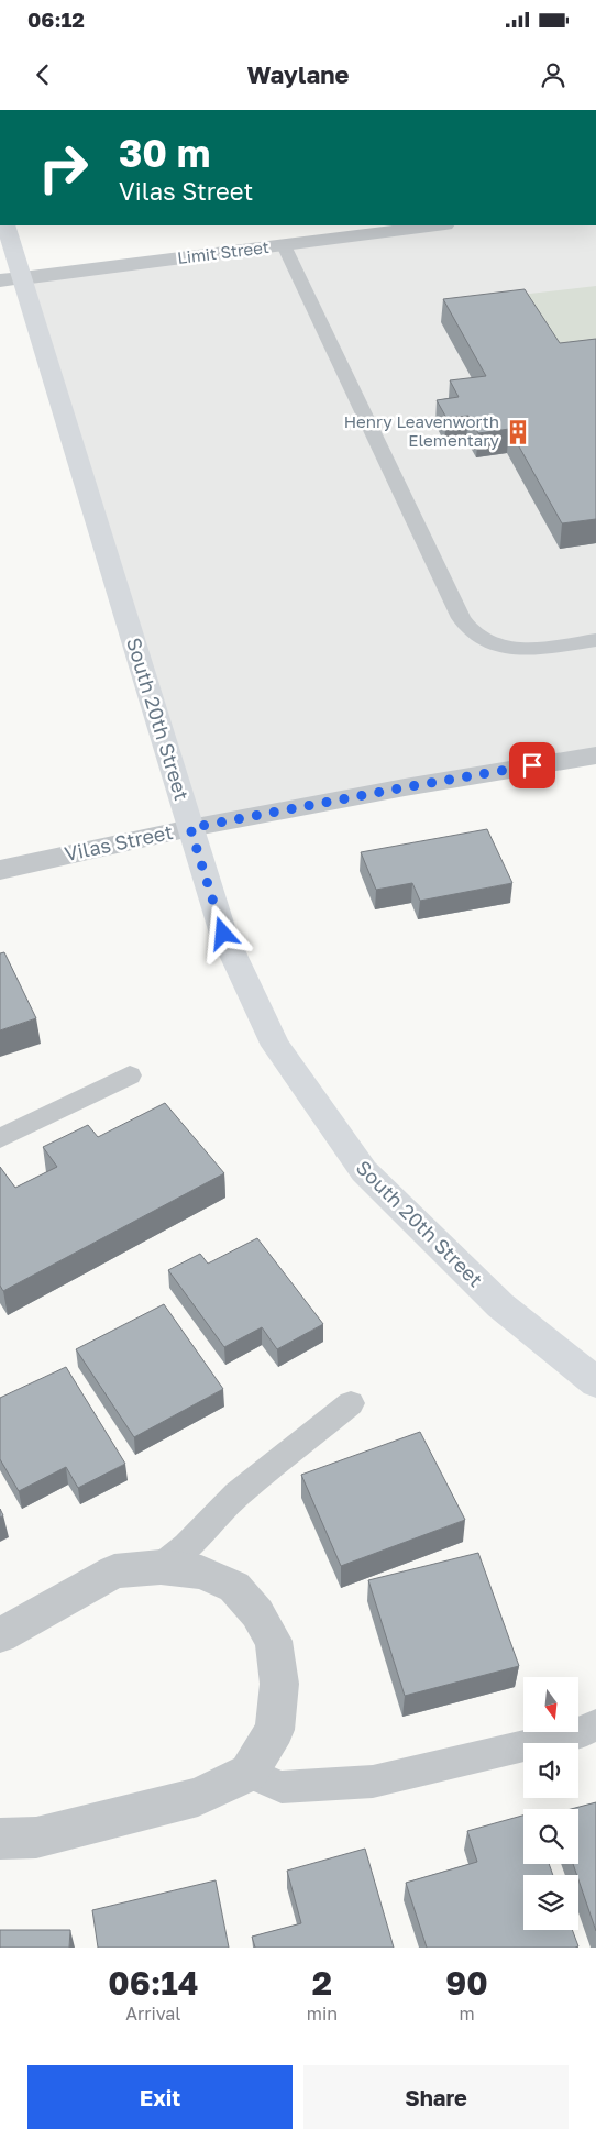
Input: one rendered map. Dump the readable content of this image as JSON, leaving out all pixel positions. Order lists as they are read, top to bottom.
{
  "streets": {
    "main road": ["South 20th Street"],
    "street": ["Limit Street", "Vilas Street"]
  },
  "crossings": [
    ["Limit Street", "South 20th Street"],
    ["South 20th Street", "Vilas Street"]
  ],
  "places": {
    "building": ["Henry Leavenworth Elementary"]
  },
  "north": "bottom",
  "page": {
    "status": "06:12",
    "header": "Waylane",
    "turn": ["30 m", "Vilas Street"],
    "eta": [
      "06:14",
      "Arrival",
      "2",
      "min",
      "90",
      "m"
    ],
    "buttons": ["Exit", "Share"]
  }
}
